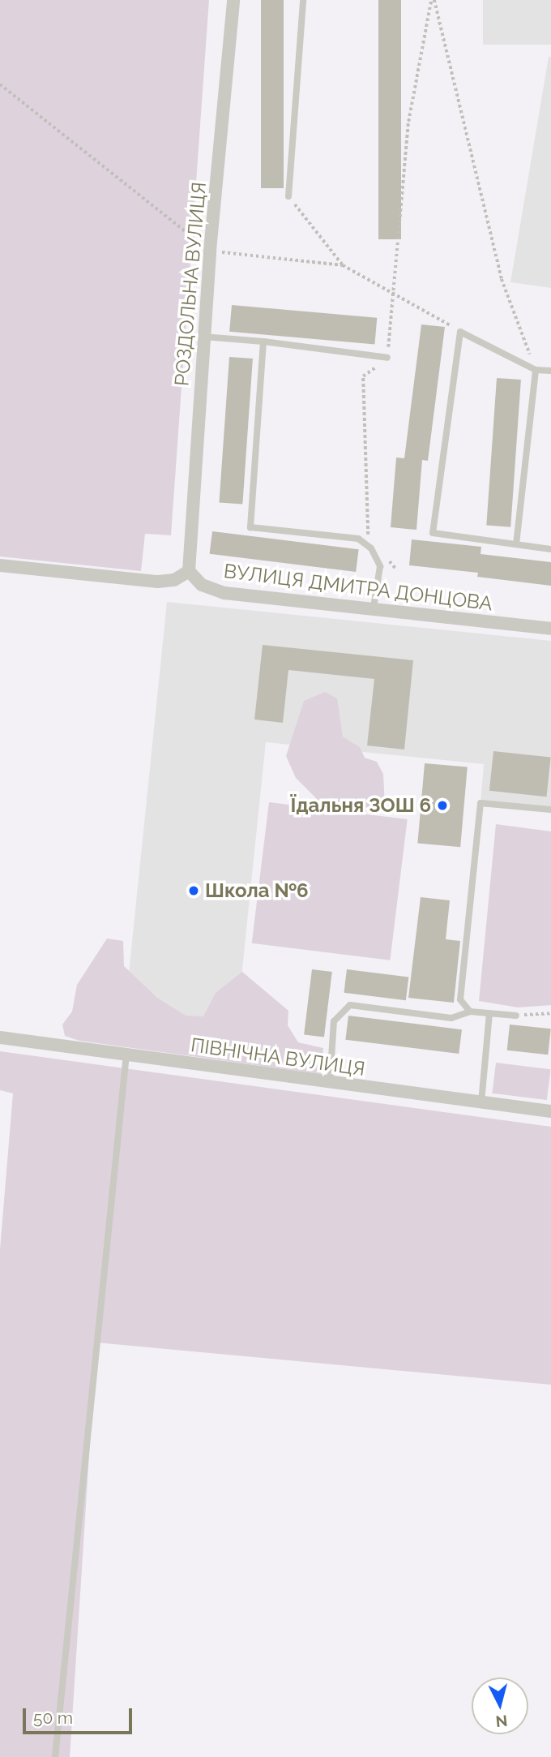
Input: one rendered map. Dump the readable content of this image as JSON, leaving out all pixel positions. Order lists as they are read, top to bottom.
{
  "streets": {
    "street": ["РОЗДОЛЬНА ВУЛИЦЯ", "ВУЛИЦЯ ДМИТРА ДОНЦОВА", "ПІВНІЧНА ВУЛИЦЯ"]
  },
  "crossings": [
    ["РОЗДОЛЬНА ВУЛИЦЯ", "ВУЛИЦЯ ДМИТРА ДОНЦОВА"]
  ],
  "places": ["Їдальня ЗОШ 6", "Школа №6"],
  "scale_bar": "50 m",
  "north": "bottom"
}
